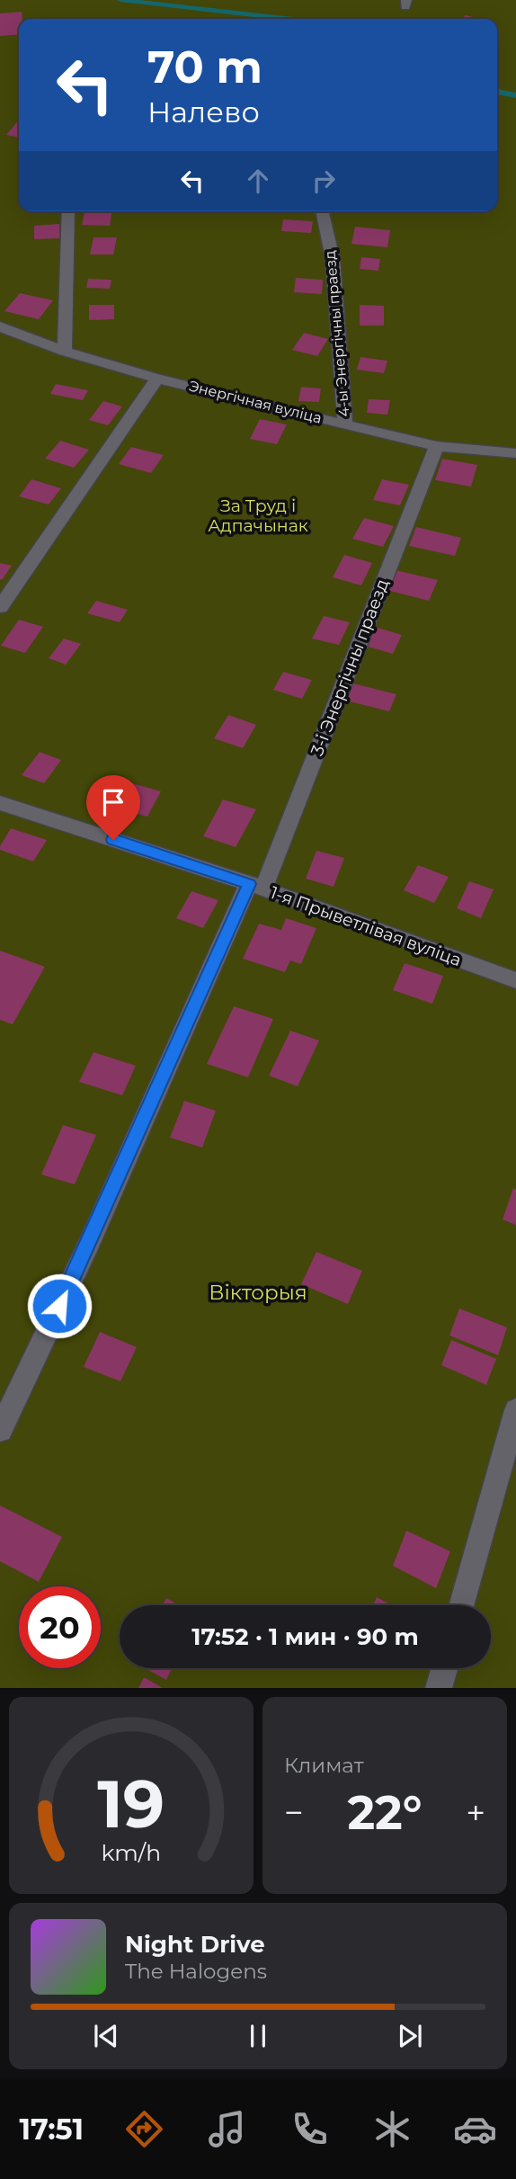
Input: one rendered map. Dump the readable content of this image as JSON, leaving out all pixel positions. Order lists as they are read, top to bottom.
{
  "streets": {
    "lane": [
      "4-ы Энергічны праезд",
      "Энергічная вуліца",
      "3-і Энергічны праезд",
      "1-я Прыветлівая вуліца"
    ]
  },
  "crossings": [
    ["4-ы Энергічны праезд", "Энергічная вуліца"],
    ["Энергічная вуліца", "3-і Энергічны праезд"],
    ["3-і Энергічны праезд", "1-я Прыветлівая вуліца"]
  ],
  "parks": ["За Труд і Адпачынак", "Вікторыя"],
  "page": {
    "turn": ["70 m", "Налево"],
    "limit": "20",
    "trip": "17:52 · 1 мин · 90 m",
    "tile": "Климат",
    "heat": ["−", "22°", "+"],
    "song": ["Night Drive", "The Halogens"],
    "tabs": "17:51",
    "gauge": ["19", "km/h"]
  }
}
